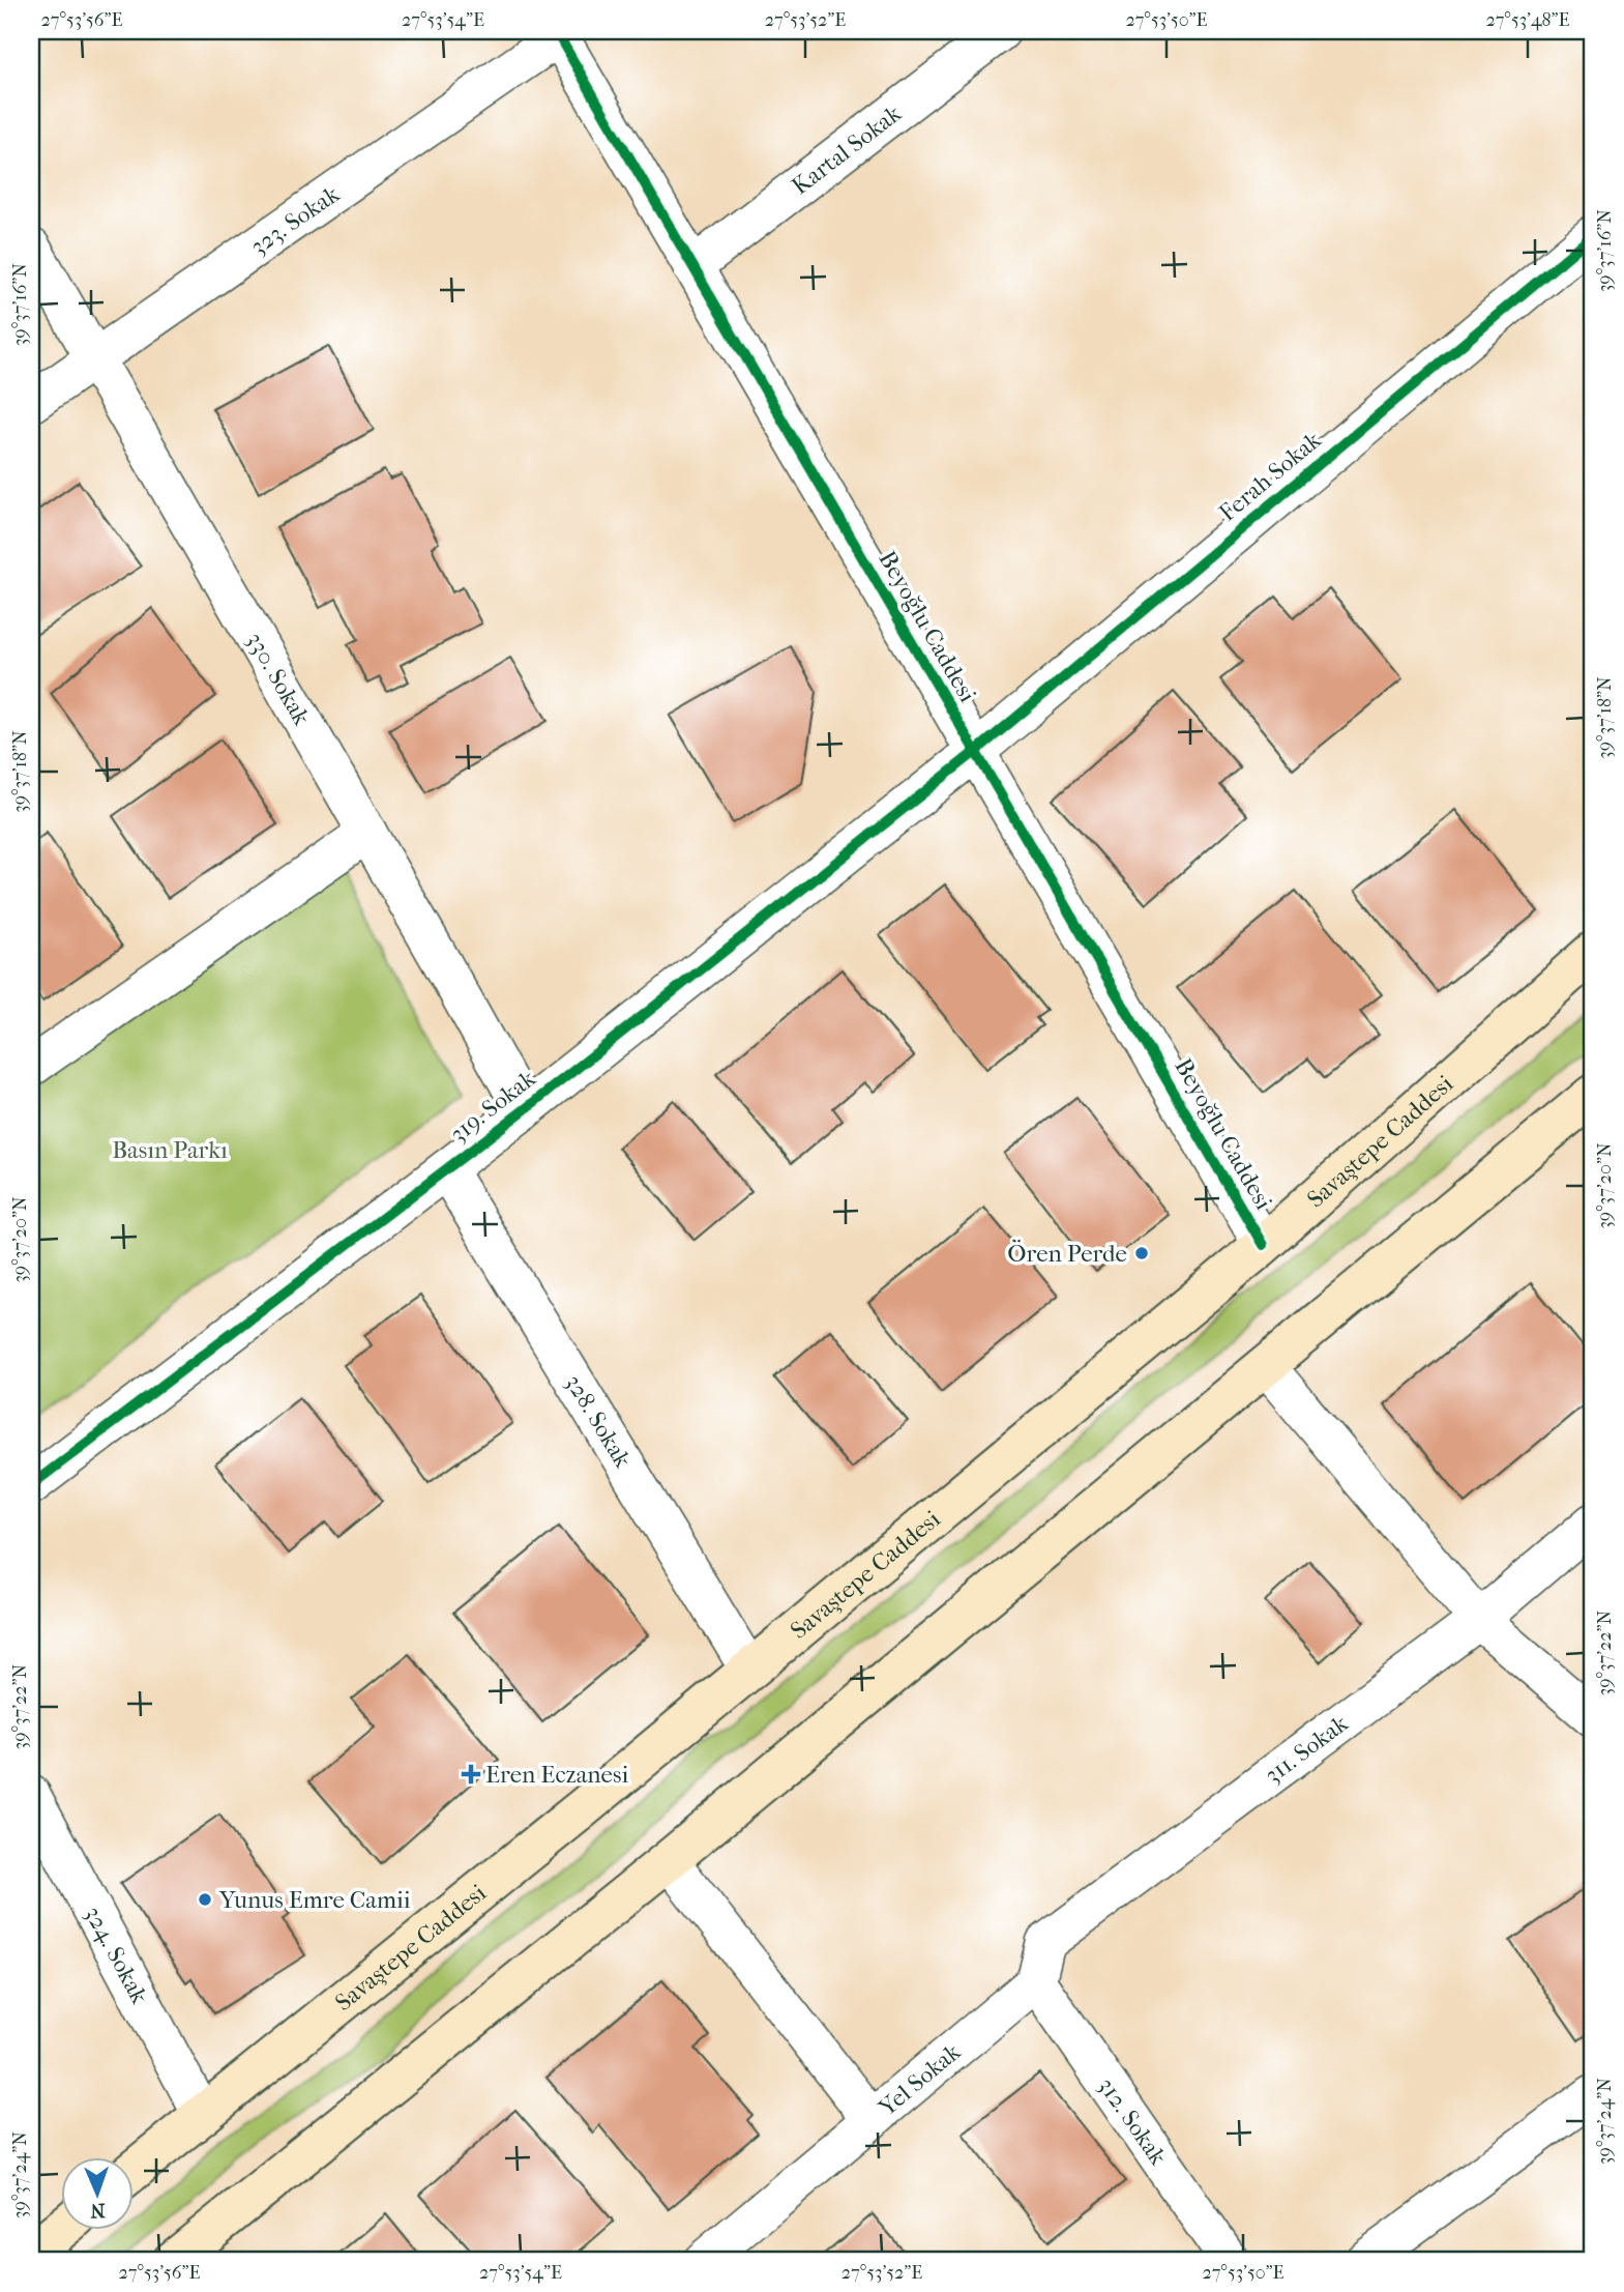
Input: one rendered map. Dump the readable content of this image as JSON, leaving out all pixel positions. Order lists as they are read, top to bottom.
{
  "streets": {
    "main road": ["Savaştepe Caddesi"],
    "street": [
      "Kartal Sokak",
      "323. Sokak",
      "Ferah Sokak",
      "Beyoğlu Caddesi",
      "330. Sokak",
      "319. Sokak",
      "328. Sokak",
      "311. Sokak",
      "324. Sokak",
      "Yel Sokak",
      "312. Sokak"
    ]
  },
  "crossings": [
    ["Kartal Sokak", "Beyoğlu Caddesi"],
    ["323. Sokak", "Beyoğlu Caddesi"],
    ["323. Sokak", "330. Sokak"],
    ["Ferah Sokak", "Beyoğlu Caddesi"],
    ["Ferah Sokak", "319. Sokak"],
    ["Beyoğlu Caddesi", "319. Sokak"],
    ["Beyoğlu Caddesi", "Savaştepe Caddesi"],
    ["330. Sokak", "319. Sokak"],
    ["319. Sokak", "328. Sokak"],
    ["Savaştepe Caddesi", "328. Sokak"],
    ["Savaştepe Caddesi", "324. Sokak"],
    ["311. Sokak", "Yel Sokak"],
    ["311. Sokak", "312. Sokak"],
    ["Yel Sokak", "312. Sokak"]
  ],
  "parks": ["Basın Parkı"],
  "places": {
    "other": ["Ören Perde", "Yunus Emre Camii"],
    "health": ["Eren Eczanesi"]
  },
  "north": "bottom",
  "coordinates": [
    "27°53'56\"E",
    "27°53'54\"E",
    "27°53'52\"E",
    "27°53'50\"E",
    "27°53'48\"E",
    "39°37'16\"N",
    "39°37'18\"N",
    "39°37'20\"N",
    "39°37'22\"N",
    "39°37'24\"N"
  ]
}
